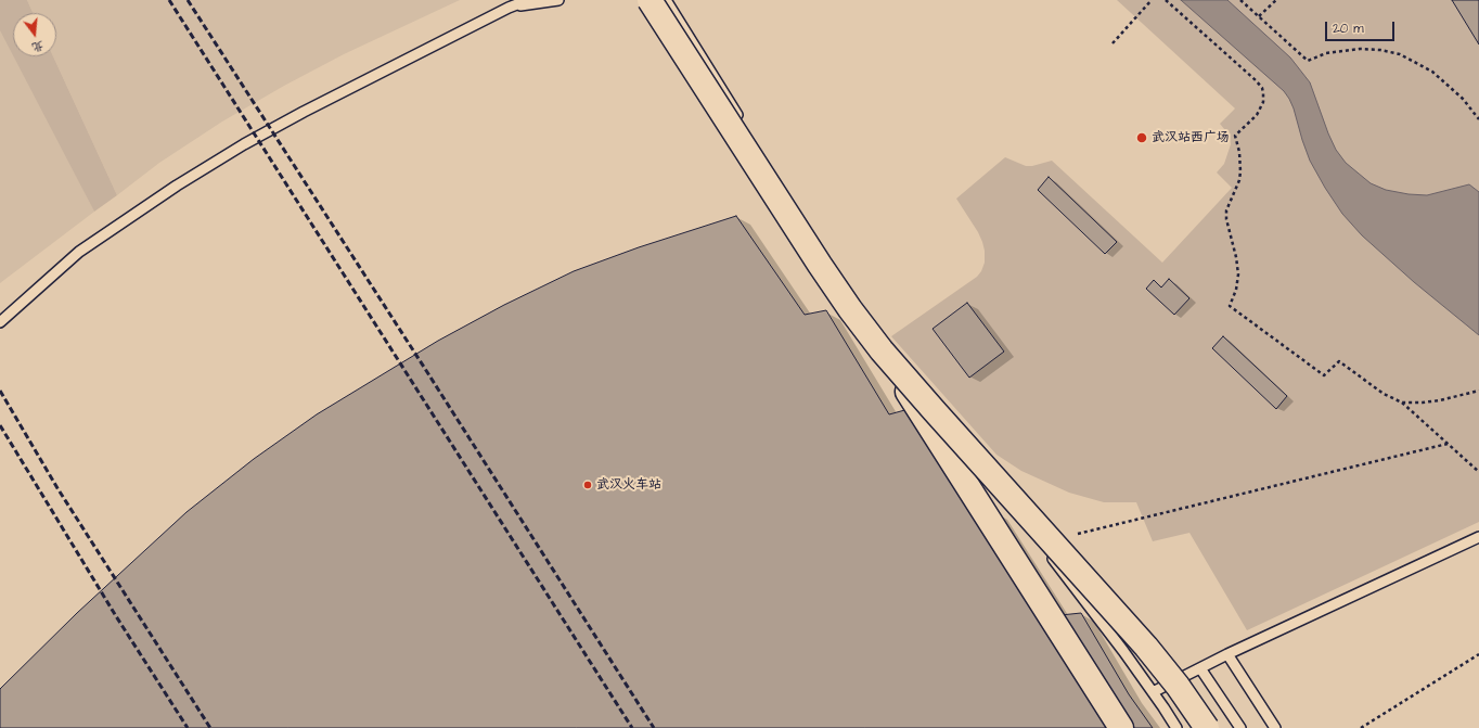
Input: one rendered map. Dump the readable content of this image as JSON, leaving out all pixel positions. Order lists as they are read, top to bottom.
{
  "places": ["武汉站西广场", "武汉火车站"],
  "scale_bar": "20 m",
  "north": "bottom"
}
